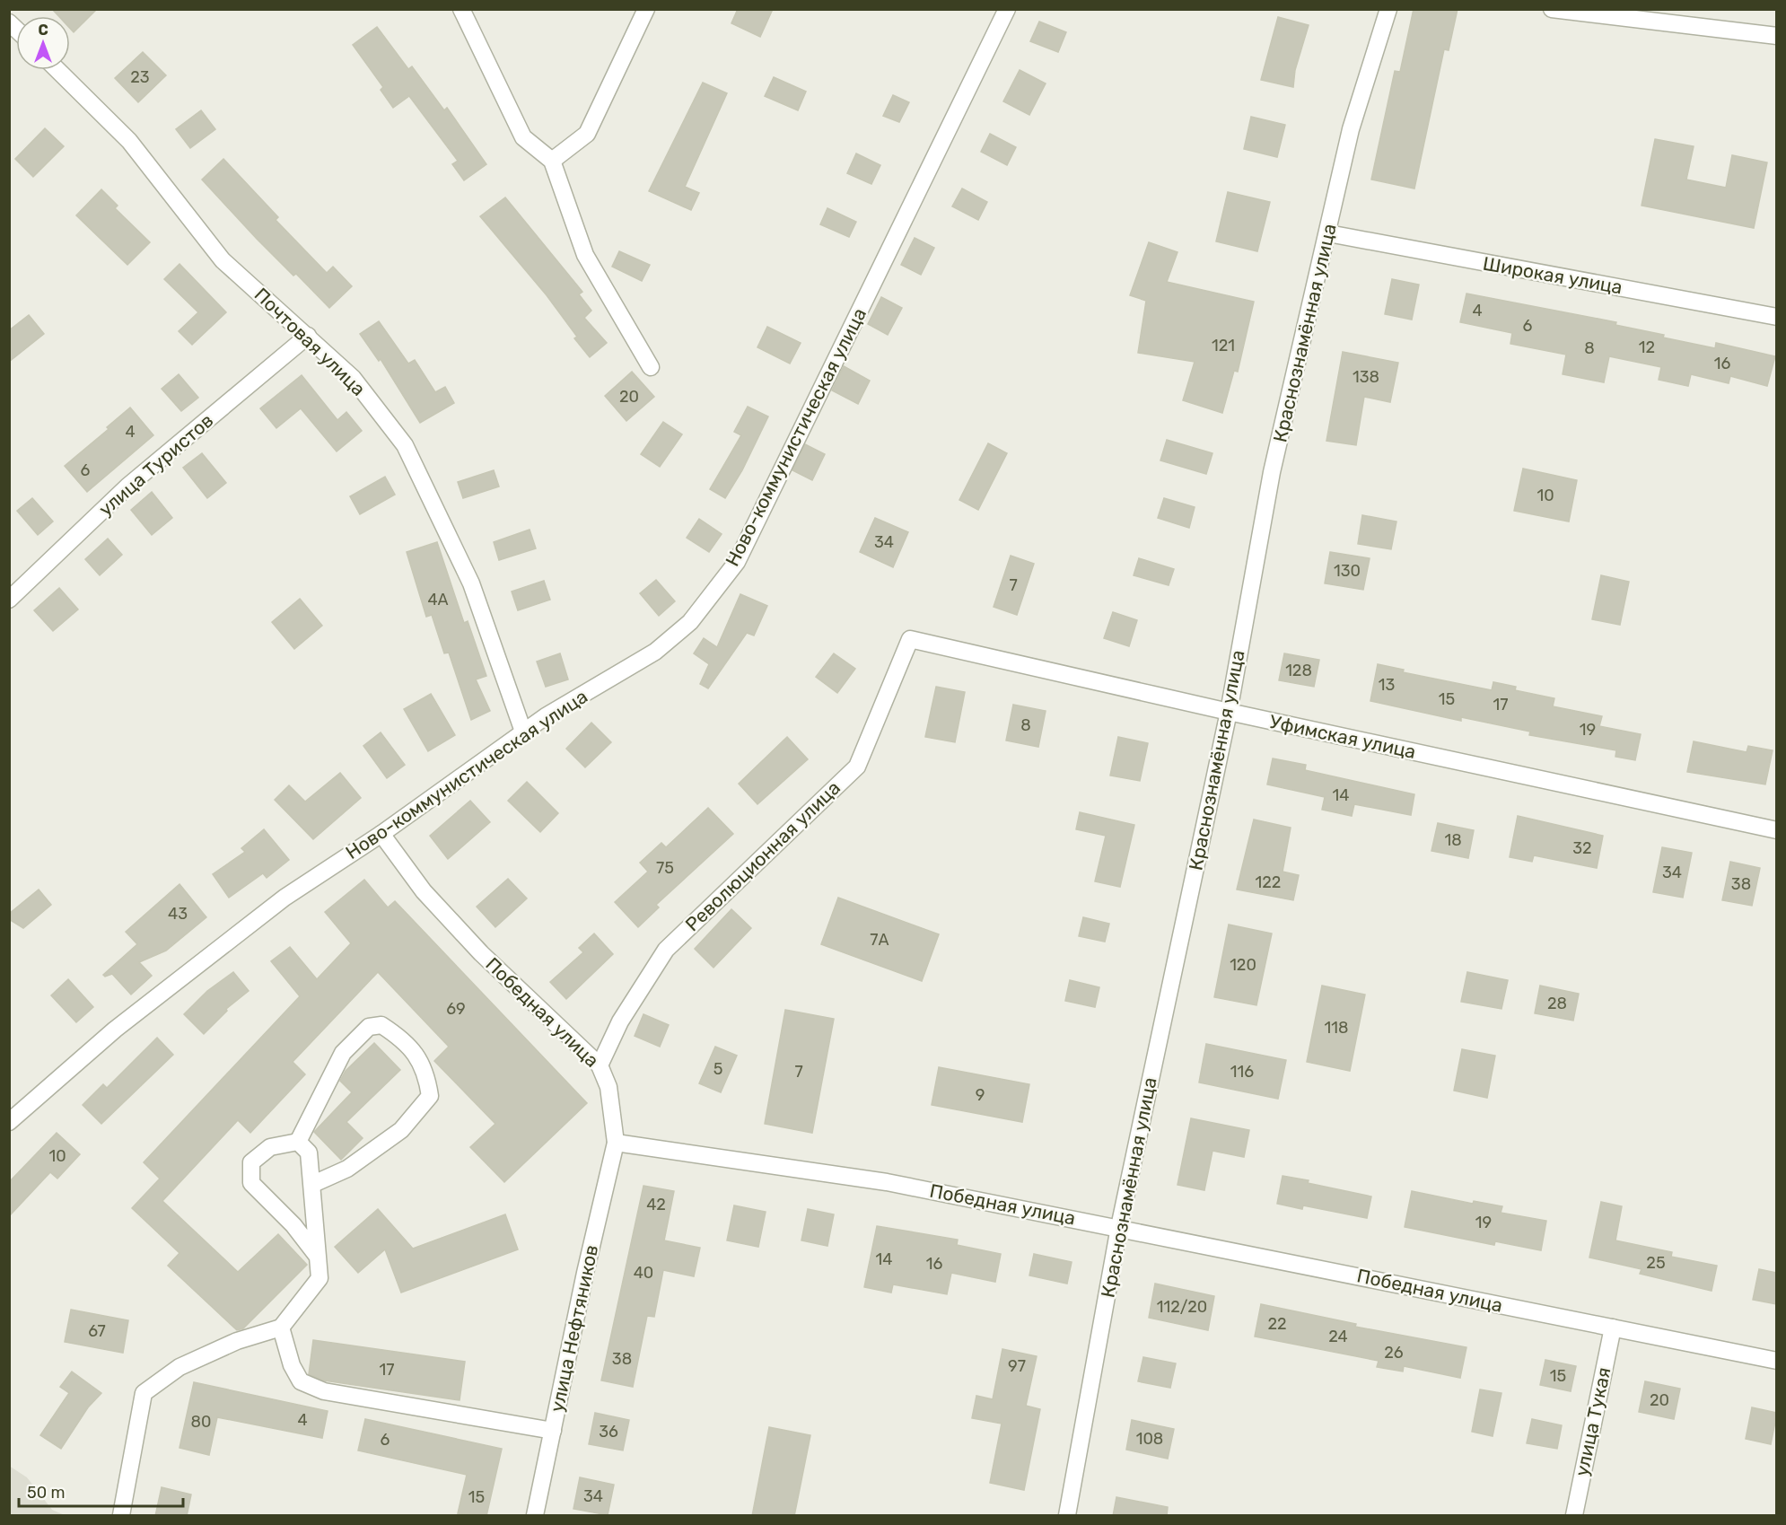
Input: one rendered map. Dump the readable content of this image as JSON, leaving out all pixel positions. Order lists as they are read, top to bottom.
{
  "streets": {
    "street": [
      "Широкая улица",
      "Краснознамённая улица",
      "Почтовая улица",
      "Ново-коммунистическая улица",
      "улица Туристов",
      "Уфимская улица",
      "Революционная улица",
      "Победная улица",
      "улица Нефтяников",
      "улица Тукая"
    ]
  },
  "crossings": [
    ["Широкая улица", "Краснознамённая улица"],
    ["Краснознамённая улица", "Уфимская улица"],
    ["Краснознамённая улица", "Победная улица"],
    ["Почтовая улица", "Ново-коммунистическая улица"],
    ["Почтовая улица", "улица Туристов"],
    ["Ново-коммунистическая улица", "Победная улица"],
    ["Уфимская улица", "Революционная улица"],
    ["Революционная улица", "Победная улица"],
    ["Победная улица", "улица Нефтяников"],
    ["Победная улица", "улица Тукая"]
  ],
  "house_numbers": [
    "23",
    "4",
    "6",
    "121",
    "12",
    "8",
    "16",
    "138",
    "20",
    "4",
    "6",
    "10",
    "34",
    "130",
    "7",
    "4А",
    "128",
    "13",
    "15",
    "17",
    "8",
    "19",
    "14",
    "18",
    "32",
    "75",
    "34",
    "122",
    "38",
    "43",
    "7А",
    "120",
    "28",
    "69",
    "118",
    "5",
    "7",
    "116",
    "9",
    "10",
    "42",
    "19",
    "14",
    "25",
    "16",
    "40",
    "112/20",
    "22",
    "67",
    "24",
    "26",
    "38",
    "97",
    "17",
    "15",
    "20",
    "4",
    "80",
    "36",
    "108",
    "6",
    "34",
    "15"
  ],
  "scale_bar": "50 m",
  "north": "top"
}
